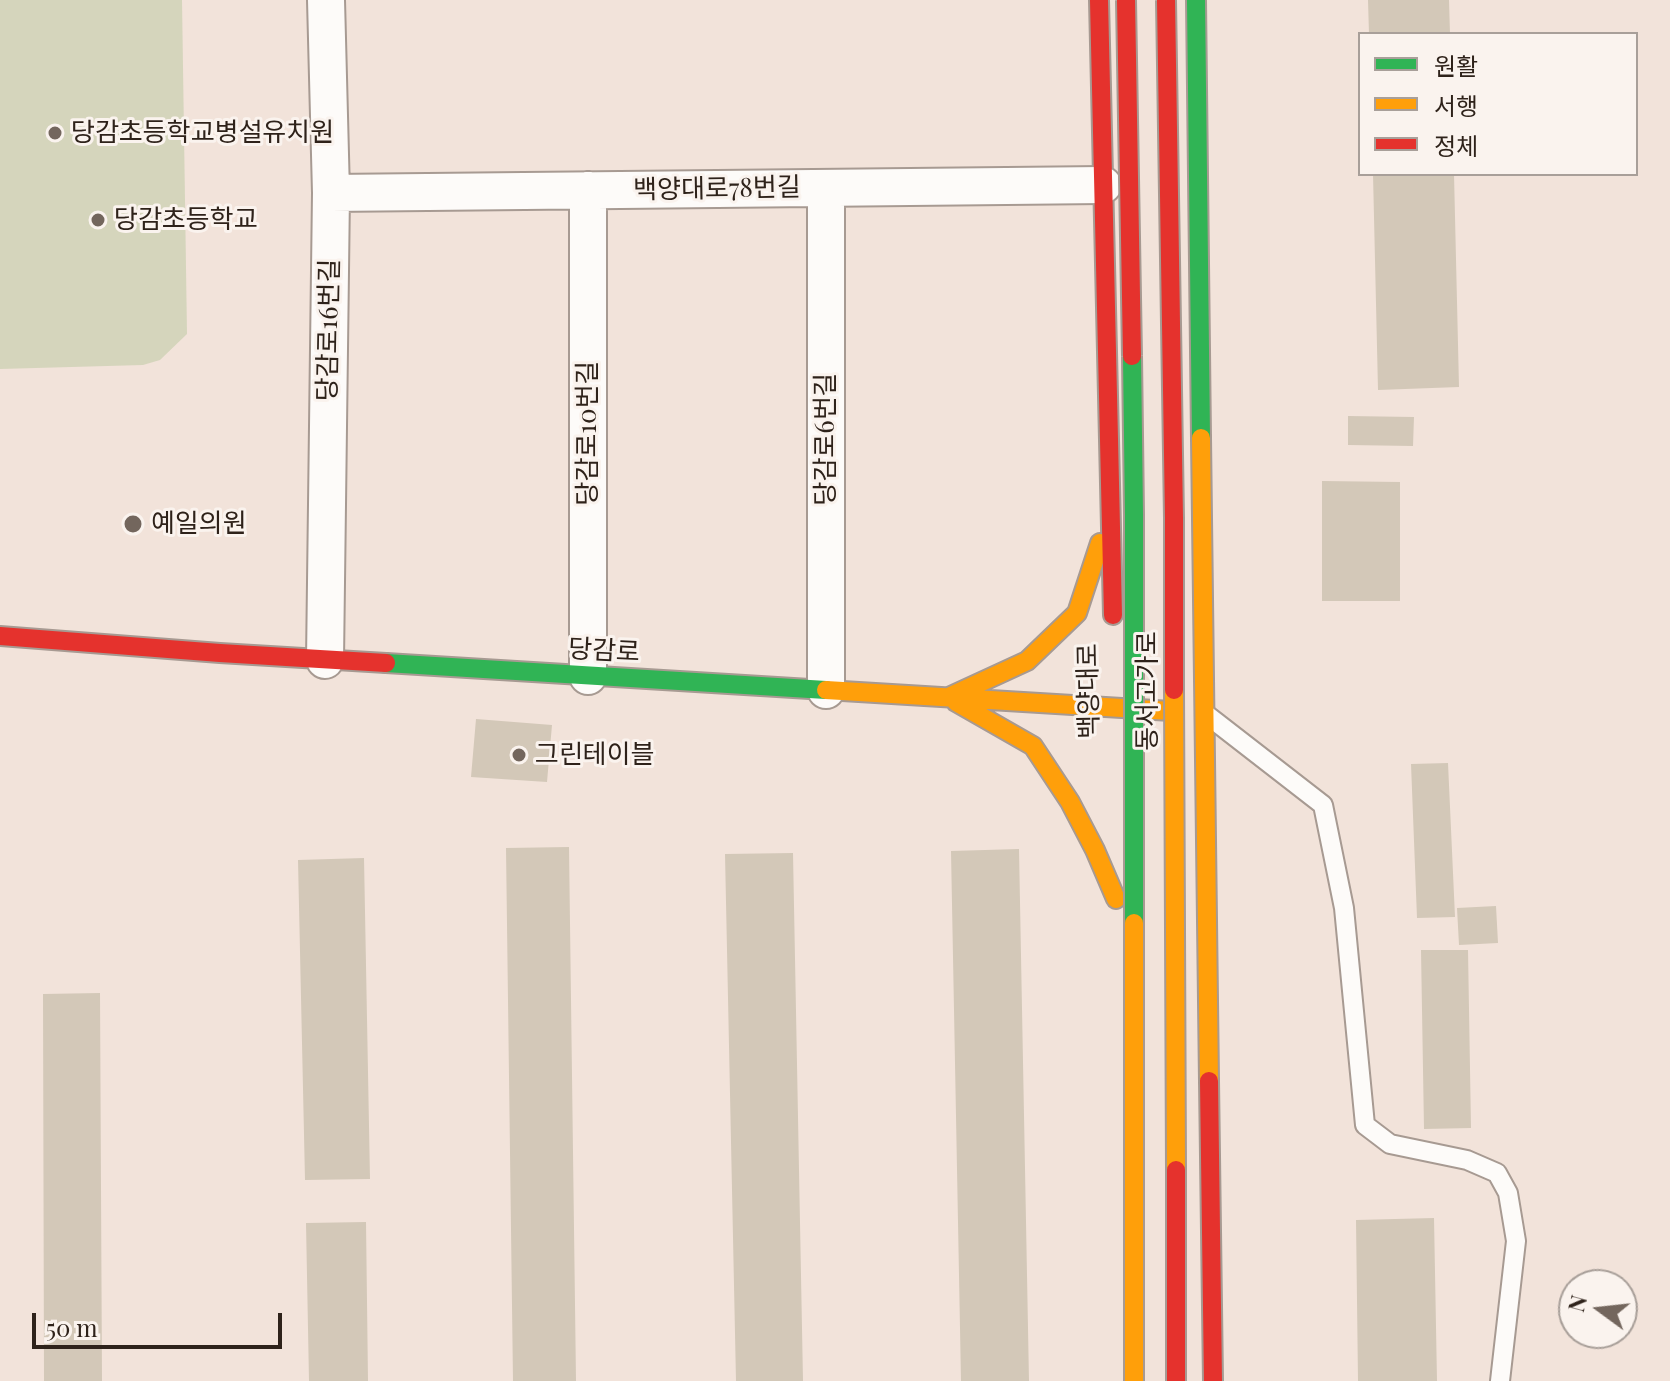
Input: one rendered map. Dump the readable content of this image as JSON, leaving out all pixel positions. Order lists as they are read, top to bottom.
{
  "streets": {
    "main road": ["당감로", "백양대로", "동서고가로"],
    "street": [
      "백양대로78번길",
      "당감로16번길",
      "당감로10번길",
      "당감로6번길"
    ]
  },
  "crossings": [
    ["백양대로78번길", "당감로16번길"],
    ["백양대로78번길", "당감로10번길"],
    ["백양대로78번길", "당감로6번길"],
    ["백양대로78번길", "백양대로"],
    ["당감로16번길", "당감로"],
    ["당감로10번길", "당감로"],
    ["당감로6번길", "당감로"]
  ],
  "places": [
    "당감초등학교병설유치원",
    "당감초등학교",
    "예일의원",
    "그린테이블"
  ],
  "legend": ["원활", "서행", "정체"],
  "scale_bar": "50 m",
  "north": "left"
}
